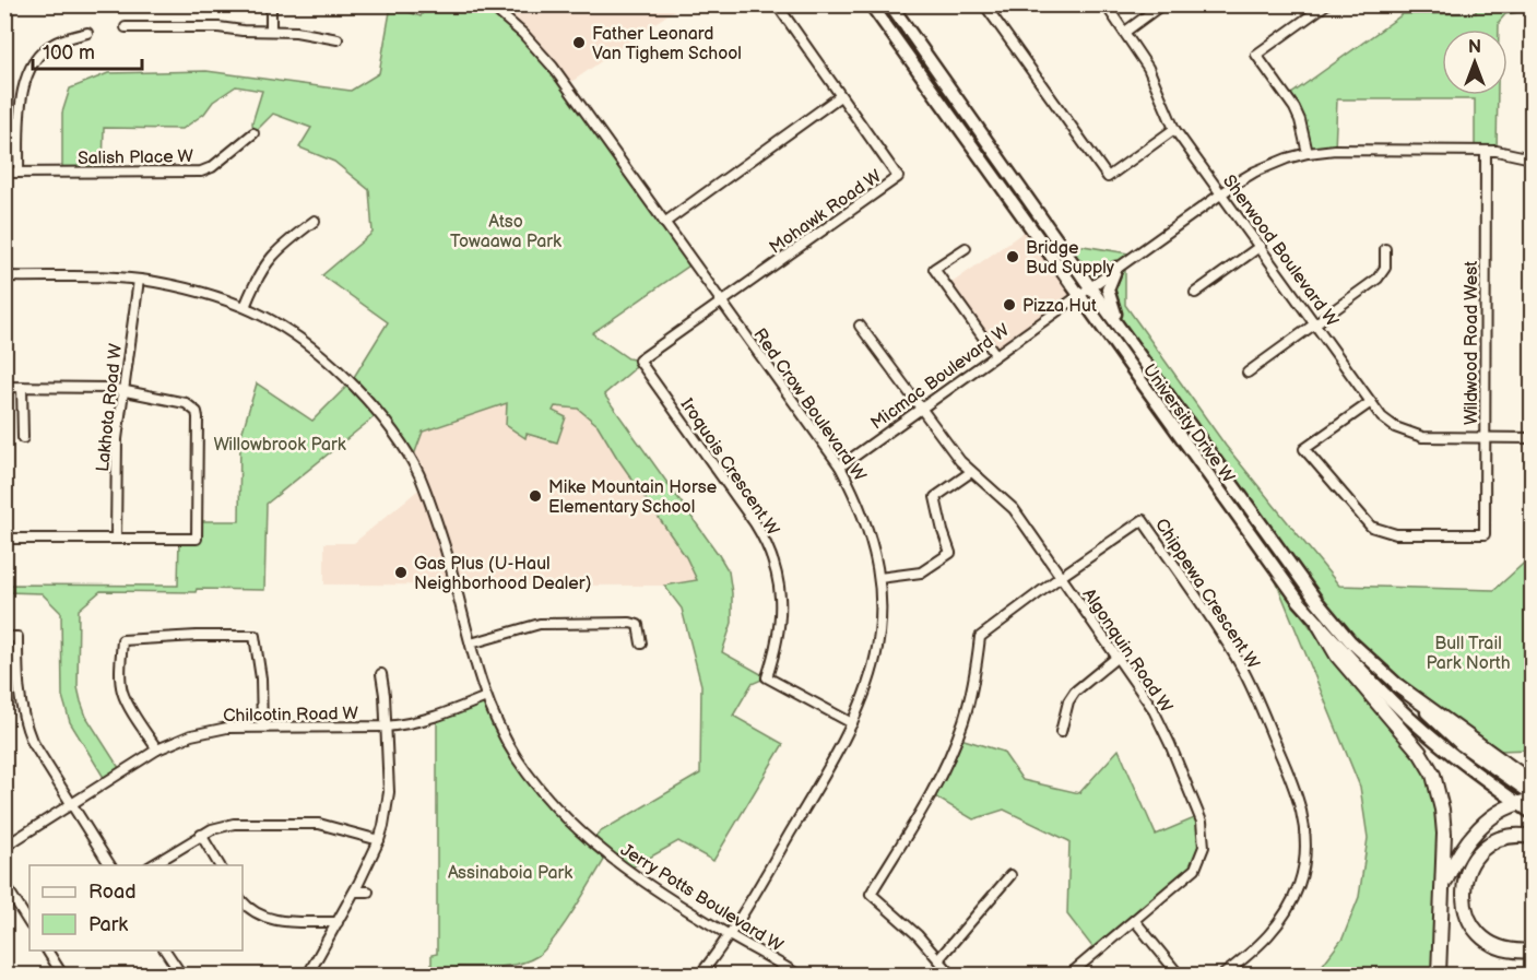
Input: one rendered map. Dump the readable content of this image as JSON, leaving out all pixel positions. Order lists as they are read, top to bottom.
{
  "streets": {
    "main road": ["University Drive W"],
    "street": [
      "Salish Place W",
      "Mohawk Road W",
      "Sherwood Boulevard W",
      "Wildwood Road West",
      "Micmac Boulevard W",
      "Red Crow Boulevard W",
      "Lakhota Road W",
      "Iroquois Crescent W",
      "Chippewa Crescent W",
      "Algonquin Road W",
      "Chilcotin Road W",
      "Jerry Potts Boulevard W"
    ]
  },
  "crossings": [
    ["Mohawk Road W", "Red Crow Boulevard W"],
    ["Mohawk Road W", "Iroquois Crescent W"],
    ["Sherwood Boulevard W", "Wildwood Road West"],
    ["Sherwood Boulevard W", "Micmac Boulevard W"],
    ["Wildwood Road West", "Micmac Boulevard W"],
    ["Micmac Boulevard W", "Red Crow Boulevard W"],
    ["Micmac Boulevard W", "University Drive W"],
    ["Micmac Boulevard W", "Algonquin Road W"],
    ["Red Crow Boulevard W", "Iroquois Crescent W"],
    ["Red Crow Boulevard W", "Jerry Potts Boulevard W"],
    ["Lakhota Road W", "Jerry Potts Boulevard W"],
    ["Chippewa Crescent W", "Algonquin Road W"],
    ["Chilcotin Road W", "Jerry Potts Boulevard W"]
  ],
  "parks": [
    "Atso Towaawa Park",
    "Willowbrook Park",
    "Bull Trail Park North",
    "Assinaboia Park"
  ],
  "places": [
    "Father Leonard Van Tighem School",
    "Bridge Bud Supply",
    "Pizza Hut",
    "Mike Mountain Horse Elementary School",
    "Gas Plus (U-Haul Neighborhood Dealer)"
  ],
  "legend": ["Road", "Park"],
  "scale_bar": "100 m",
  "north": "top"
}
